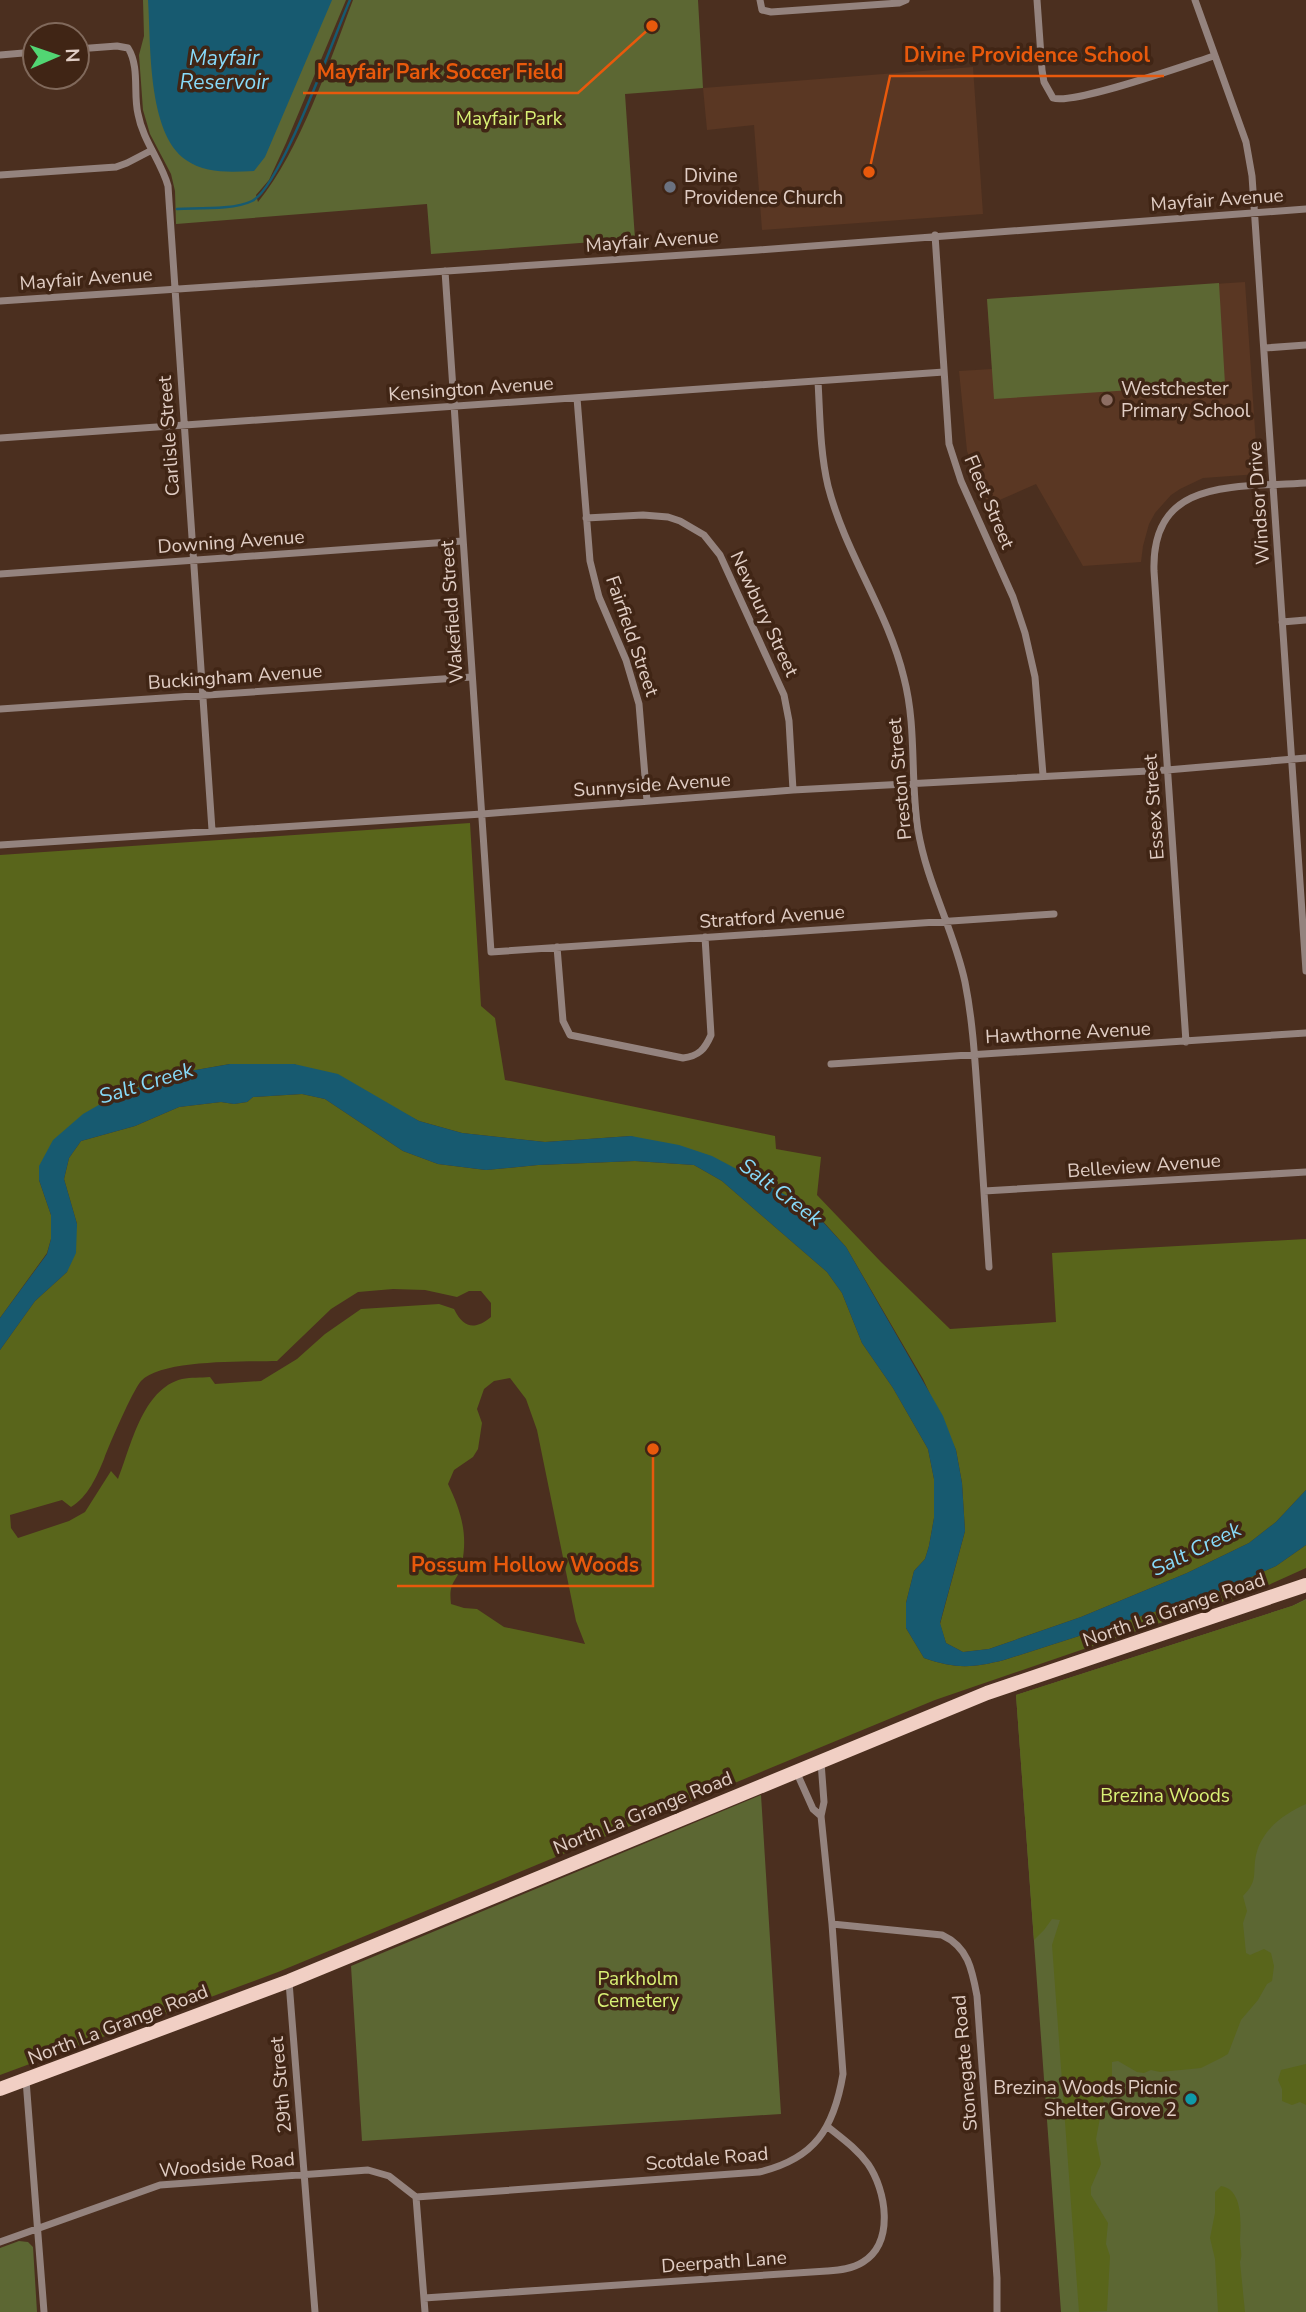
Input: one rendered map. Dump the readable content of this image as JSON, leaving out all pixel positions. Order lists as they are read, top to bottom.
{
  "streets": {
    "main road": ["North La Grange Road"],
    "street": [
      "Mayfair Avenue",
      "Kensington Avenue",
      "Carlisle Street",
      "Fleet Street",
      "Windsor Drive",
      "Downing Avenue",
      "Wakefield Street",
      "Newbury Street",
      "Fairfield Street",
      "Buckingham Avenue",
      "Preston Street",
      "Sunnyside Avenue",
      "Essex Street",
      "Stratford Avenue",
      "Hawthorne Avenue",
      "Belleview Avenue",
      "Stonegate Road",
      "29th Street",
      "Scotdale Road",
      "Woodside Road",
      "Deerpath Lane"
    ]
  },
  "crossings": [
    ["Mayfair Avenue", "Carlisle Street"],
    ["Mayfair Avenue", "Fleet Street"],
    ["Mayfair Avenue", "Windsor Drive"],
    ["Mayfair Avenue", "Wakefield Street"],
    ["Kensington Avenue", "Carlisle Street"],
    ["Kensington Avenue", "Fleet Street"],
    ["Kensington Avenue", "Wakefield Street"],
    ["Kensington Avenue", "Fairfield Street"],
    ["Kensington Avenue", "Preston Street"],
    ["Carlisle Street", "Downing Avenue"],
    ["Carlisle Street", "Buckingham Avenue"],
    ["Carlisle Street", "Sunnyside Avenue"],
    ["Fleet Street", "Sunnyside Avenue"],
    ["Windsor Drive", "Sunnyside Avenue"],
    ["Windsor Drive", "Essex Street"],
    ["Downing Avenue", "Wakefield Street"],
    ["Wakefield Street", "Buckingham Avenue"],
    ["Wakefield Street", "Sunnyside Avenue"],
    ["Wakefield Street", "Stratford Avenue"],
    ["Newbury Street", "Fairfield Street"],
    ["Newbury Street", "Sunnyside Avenue"],
    ["Fairfield Street", "Sunnyside Avenue"],
    ["Preston Street", "Sunnyside Avenue"],
    ["Preston Street", "Stratford Avenue"],
    ["Preston Street", "Hawthorne Avenue"],
    ["Preston Street", "Belleview Avenue"],
    ["Sunnyside Avenue", "Essex Street"],
    ["Essex Street", "Hawthorne Avenue"],
    ["North La Grange Road", "29th Street"],
    ["North La Grange Road", "Scotdale Road"],
    ["Stonegate Road", "Scotdale Road"],
    ["29th Street", "Woodside Road"],
    ["Scotdale Road", "Woodside Road"],
    ["Scotdale Road", "Deerpath Lane"]
  ],
  "water": ["Mayfair Reservoir", "Salt Creek"],
  "parks": ["Mayfair Park", "Brezina Woods", "Parkholm Cemetery"],
  "places": [
    "Mayfair Park Soccer Field",
    "Divine Providence School",
    "Divine Providence Church",
    "Westchester Primary School",
    "Possum Hollow Woods",
    "Brezina Woods Picnic Shelter Grove 2"
  ],
  "north": "right"
}
